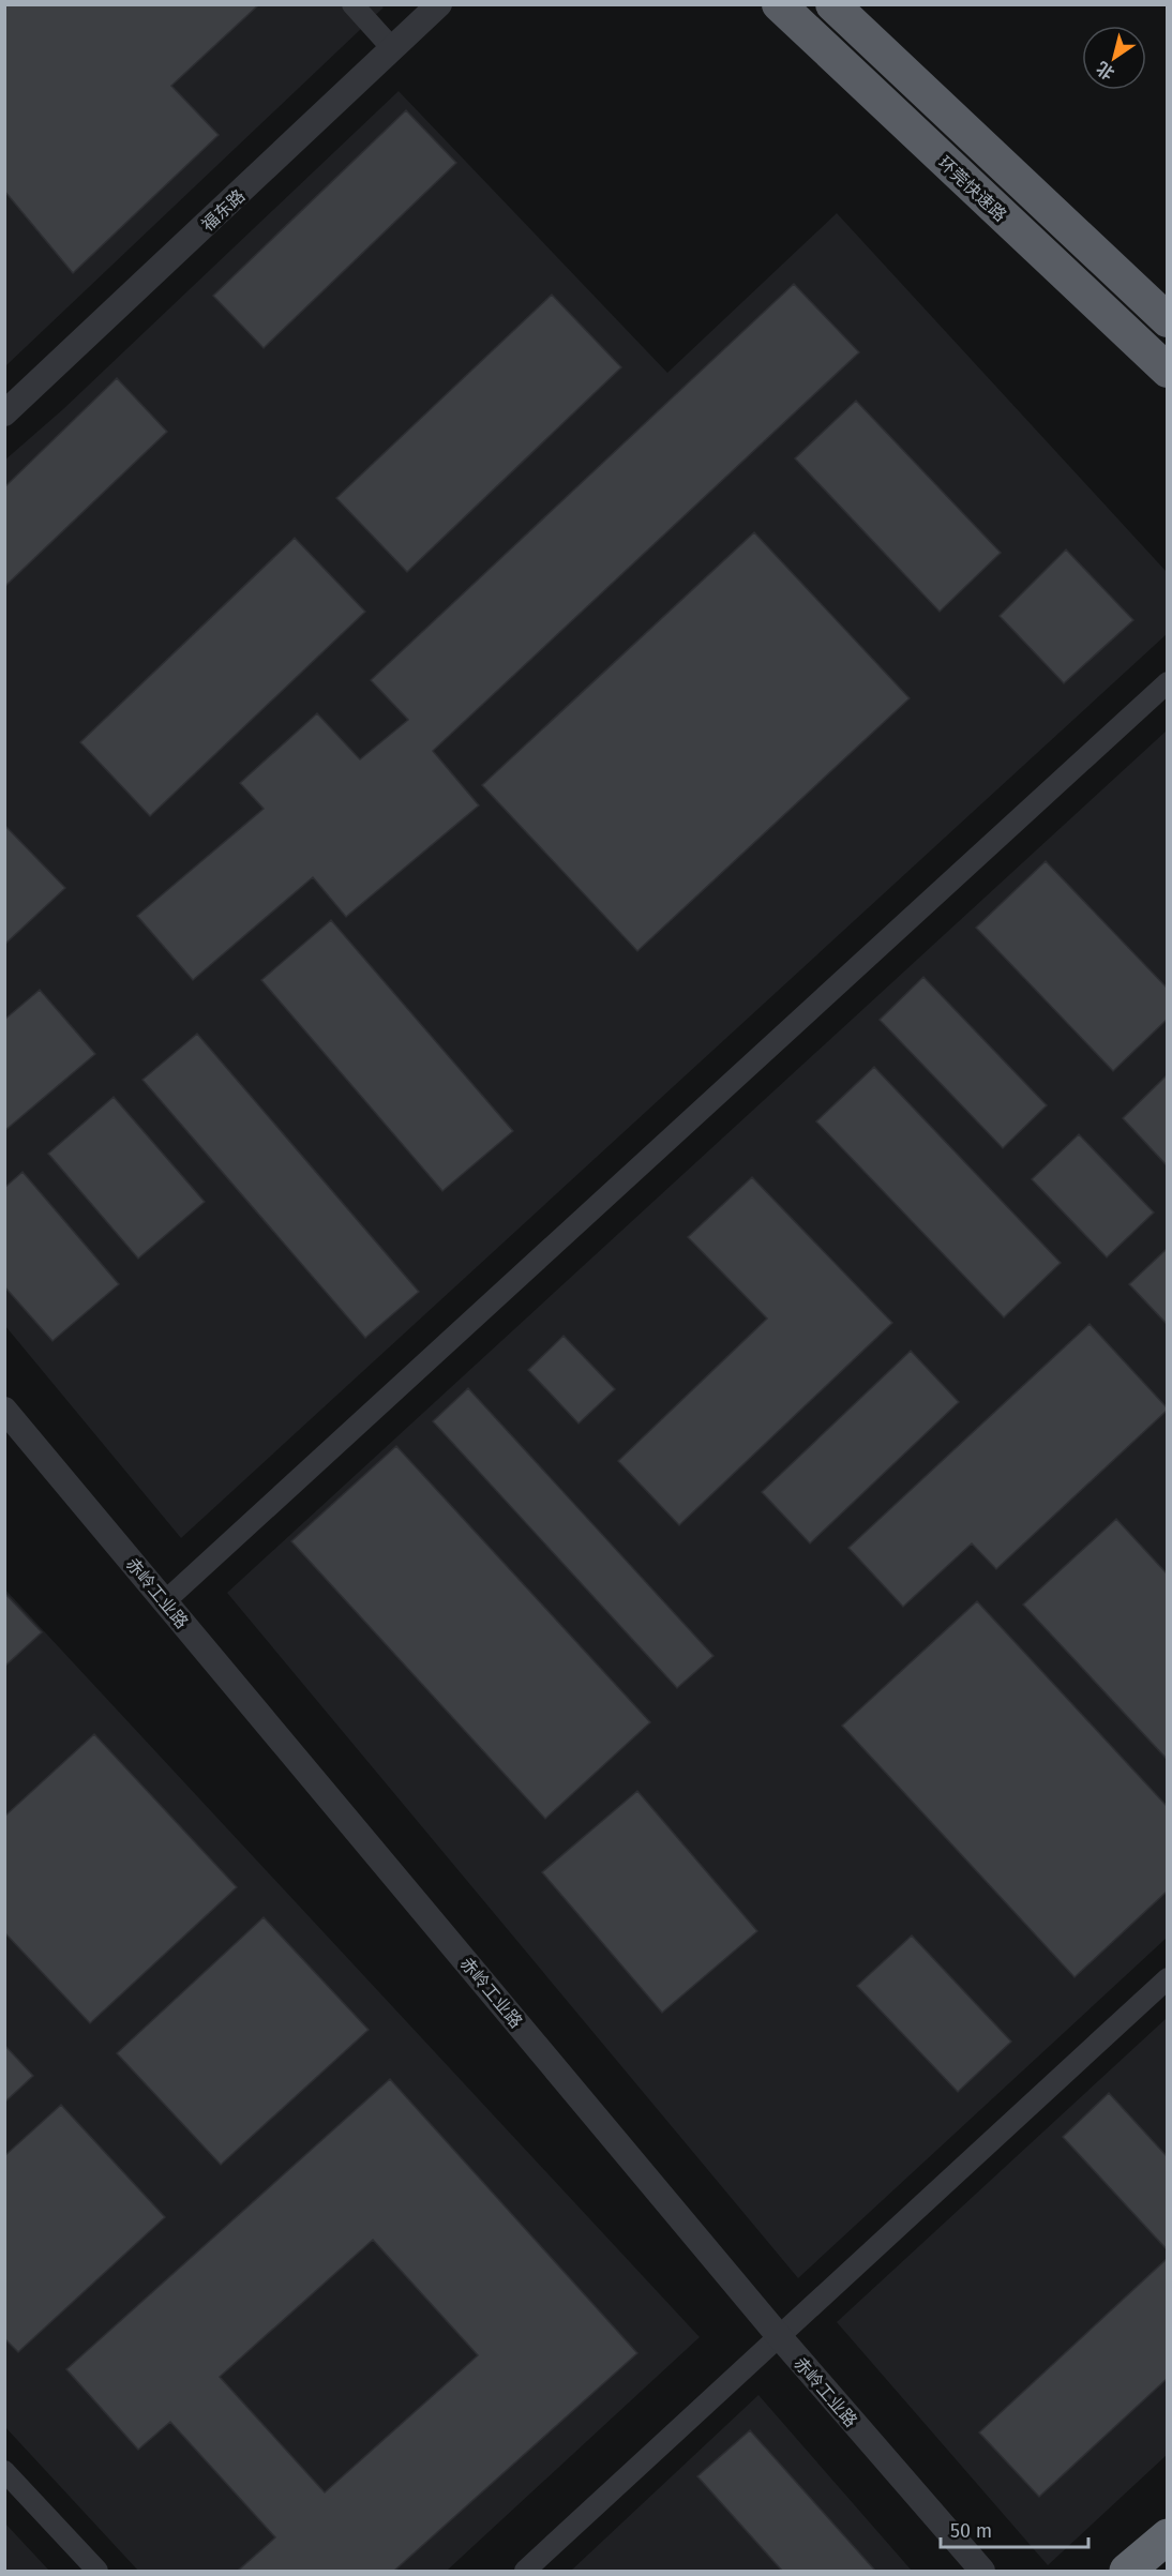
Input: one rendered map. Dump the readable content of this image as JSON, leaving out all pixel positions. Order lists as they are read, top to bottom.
{
  "streets": {
    "highway": ["环莞快速路"],
    "street": ["福东路", "赤岭工业路"]
  },
  "scale_bar": "50 m",
  "north": "bottom left"
}
